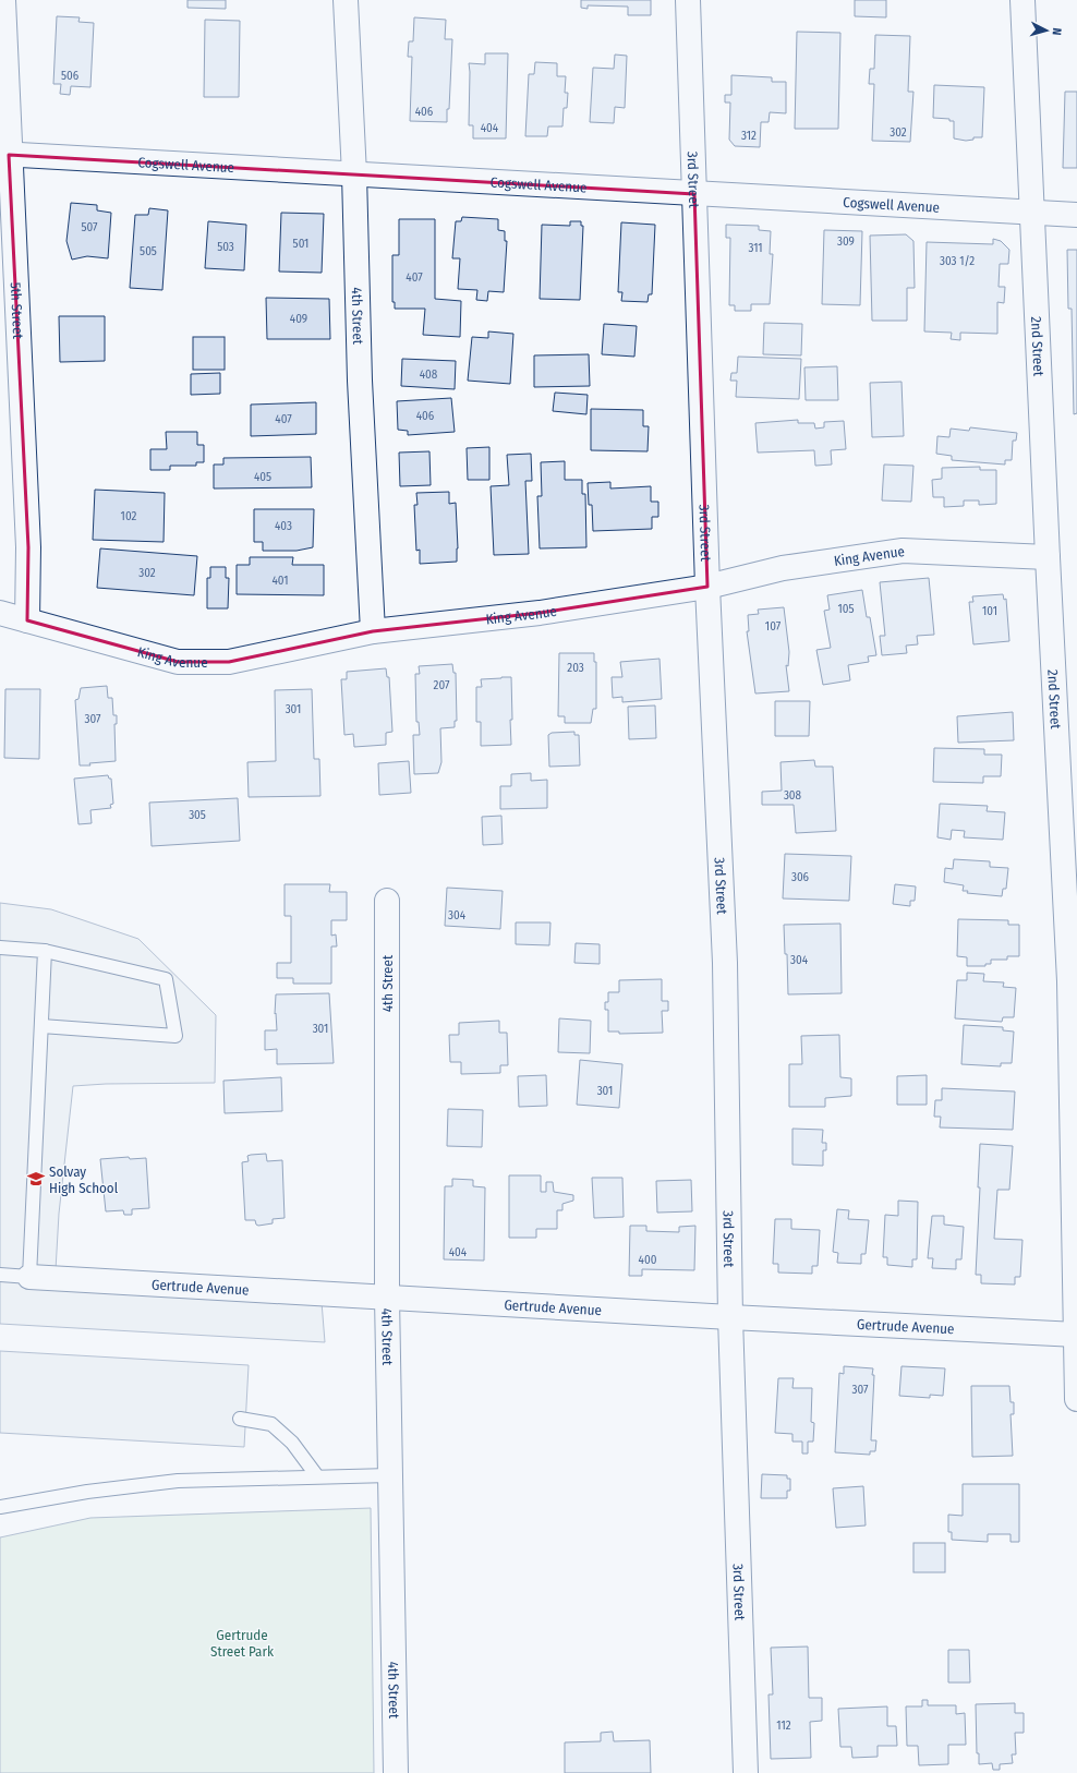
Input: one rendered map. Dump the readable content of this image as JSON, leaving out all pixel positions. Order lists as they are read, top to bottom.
{
  "streets": {
    "street": [
      "Cogswell Avenue",
      "3rd Street",
      "5th Street",
      "4th Street",
      "2nd Street",
      "King Avenue",
      "Gertrude Avenue"
    ]
  },
  "crossings": [
    ["Cogswell Avenue", "3rd Street"],
    ["Cogswell Avenue", "5th Street"],
    ["Cogswell Avenue", "4th Street"],
    ["Cogswell Avenue", "2nd Street"],
    ["3rd Street", "King Avenue"],
    ["3rd Street", "Gertrude Avenue"],
    ["5th Street", "King Avenue"],
    ["4th Street", "King Avenue"],
    ["4th Street", "Gertrude Avenue"],
    ["2nd Street", "King Avenue"],
    ["2nd Street", "Gertrude Avenue"]
  ],
  "parks": ["Gertrude Street Park"],
  "places": {
    "school or university": ["Solvay High School"]
  },
  "house_numbers": [
    "506",
    "406",
    "404",
    "302",
    "312",
    "507",
    "309",
    "501",
    "503",
    "311",
    "505",
    "303 1/2",
    "407",
    "409",
    "408",
    "406",
    "407",
    "405",
    "102",
    "403",
    "302",
    "401",
    "105",
    "101",
    "107",
    "203",
    "207",
    "301",
    "307",
    "308",
    "305",
    "306",
    "304",
    "304",
    "301",
    "301",
    "404",
    "400",
    "307",
    "112"
  ],
  "north": "right"
}
